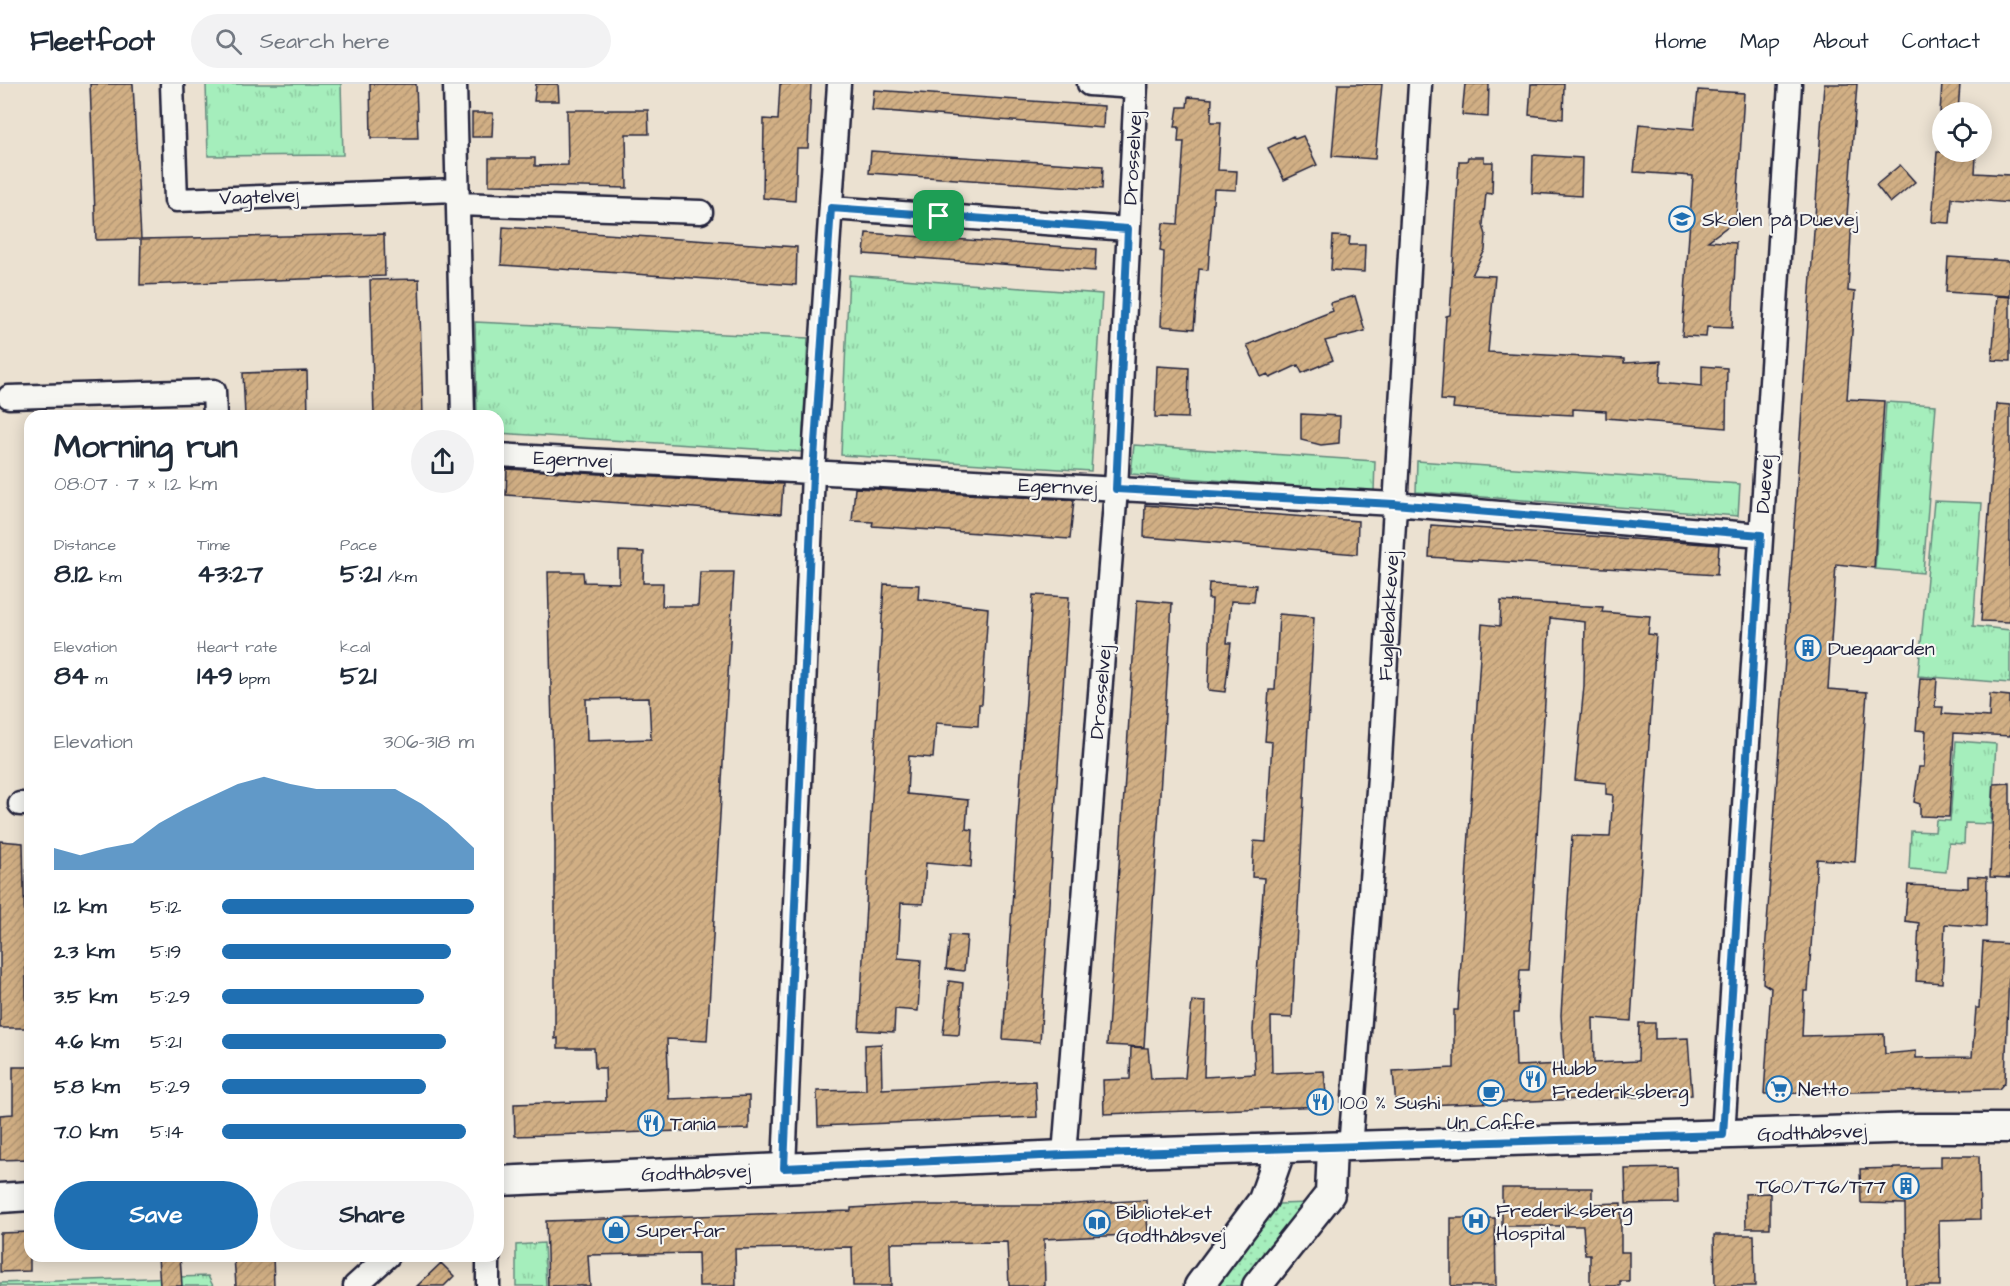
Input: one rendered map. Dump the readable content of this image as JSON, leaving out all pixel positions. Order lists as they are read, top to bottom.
{
  "streets": {
    "street": [
      "Drosselvej",
      "Vagtelvej",
      "Egernvej",
      "Duevej",
      "Fuglebakkevej",
      "Godthåbsvej"
    ]
  },
  "crossings": [
    ["Drosselvej", "Egernvej"],
    ["Drosselvej", "Godthåbsvej"],
    ["Egernvej", "Duevej"],
    ["Egernvej", "Fuglebakkevej"],
    ["Duevej", "Godthåbsvej"],
    ["Fuglebakkevej", "Godthåbsvej"]
  ],
  "places": {
    "school or university": ["Skolen på Duevej"],
    "building": ["Duegaarden", "T60/T76/T77"],
    "restaurant": ["Hubb Frederiksberg", "100 % Sushi", "Tania"],
    "supermarket": ["Netto"],
    "cafe": ["Un Caffe"],
    "hospital": ["Frederiksberg Hospital"],
    "library": ["Biblioteket Godthåbsvej"],
    "shop": ["Superfar"]
  },
  "page": {
    "header": "Fleetfoot",
    "search": "Search here",
    "nav": [
      "Home",
      "Map",
      "About",
      "Contact"
    ],
    "heading": ["Morning run", "08:07 · 7 × 1.2 km"],
    "stats": [
      ["Distance", "8.12 km"],
      ["Time", "43:27"],
      ["Pace", "5:21 /km"],
      ["Elevation", "84 m"],
      ["Heart rate", "149 bpm"],
      ["kcal", "521"]
    ],
    "chart": ["Elevation", "306–318 m"],
    "list": [
      {
        "name": "1.2 km",
        "note": "5:12"
      },
      {
        "name": "2.3 km",
        "note": "5:19"
      },
      {
        "name": "3.5 km",
        "note": "5:29"
      },
      {
        "name": "4.6 km",
        "note": "5:21"
      },
      {
        "name": "5.8 km",
        "note": "5:29"
      },
      {
        "name": "7.0 km",
        "note": "5:14"
      }
    ],
    "buttons": ["Save", "Share"]
  }
}
